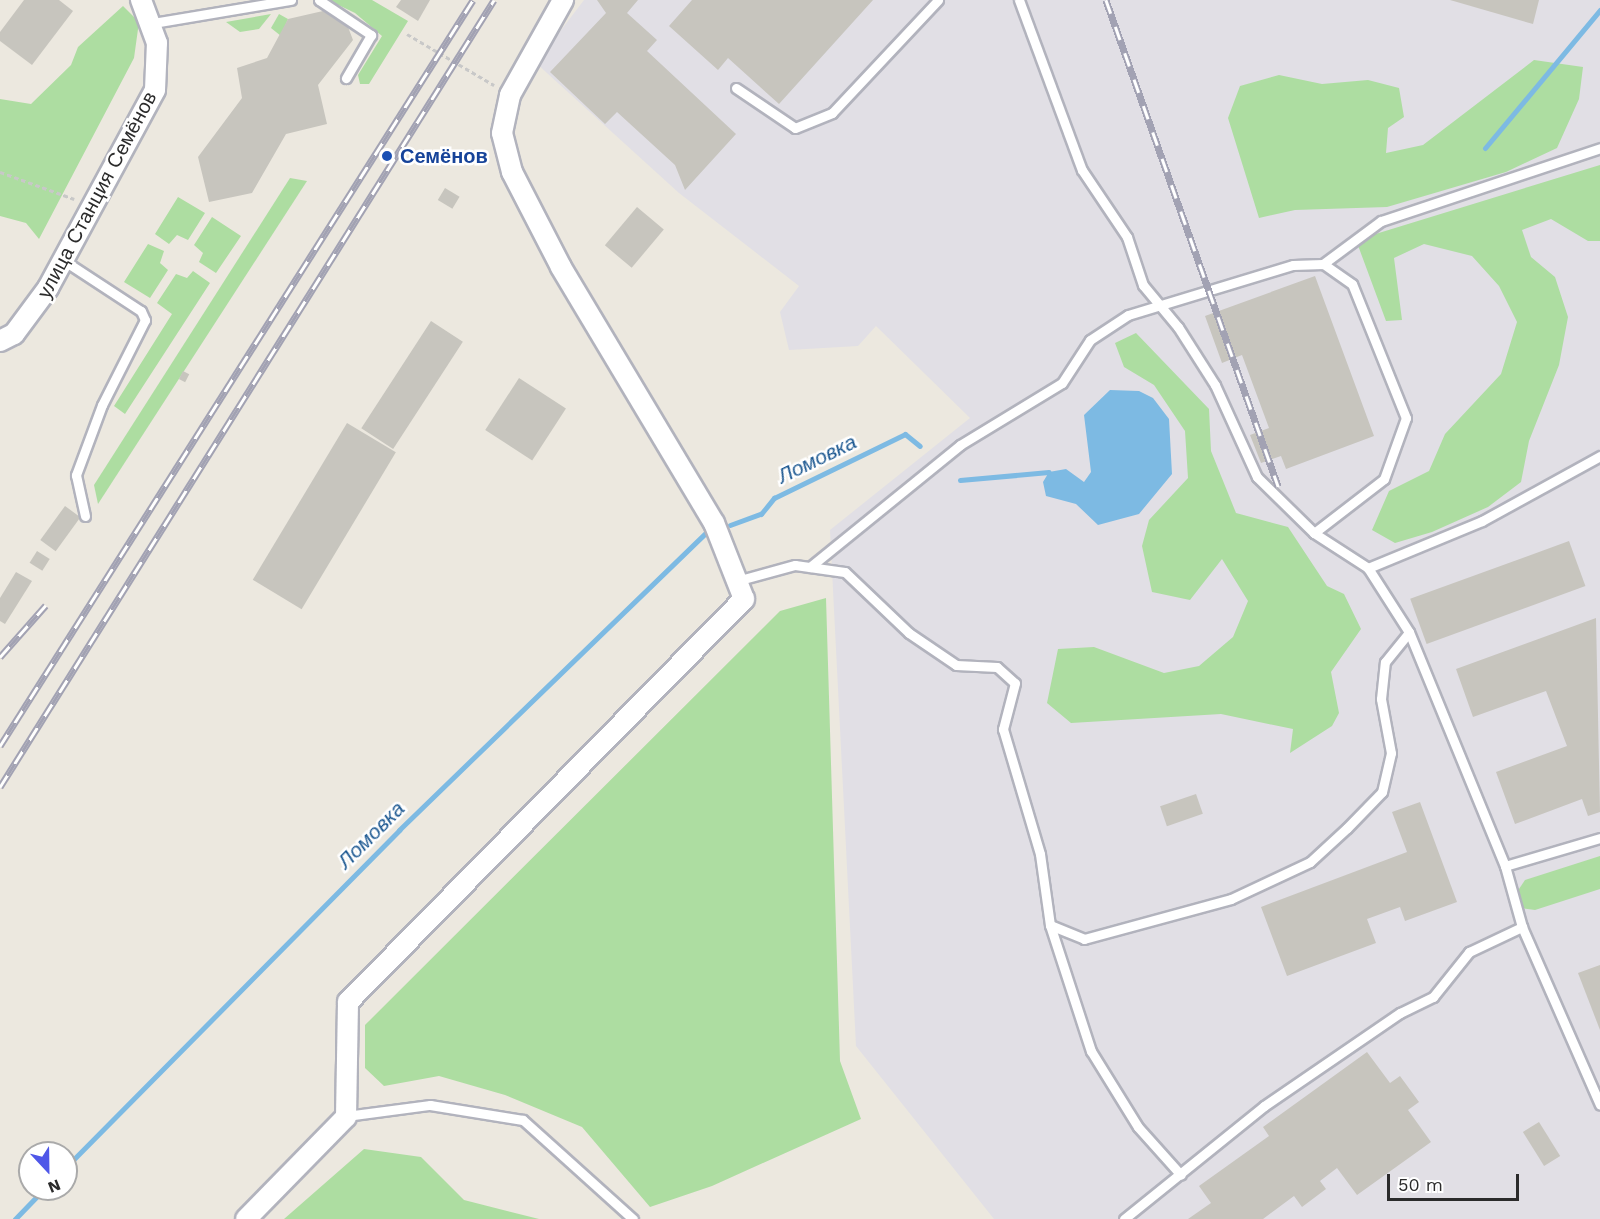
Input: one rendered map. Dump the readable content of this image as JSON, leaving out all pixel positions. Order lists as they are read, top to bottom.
{
  "streets": {
    "street": ["улица Станция Семёнов"]
  },
  "water": ["Ломовка"],
  "places": ["Семёнов"],
  "scale_bar": "50 m",
  "north": "bottom"
}
